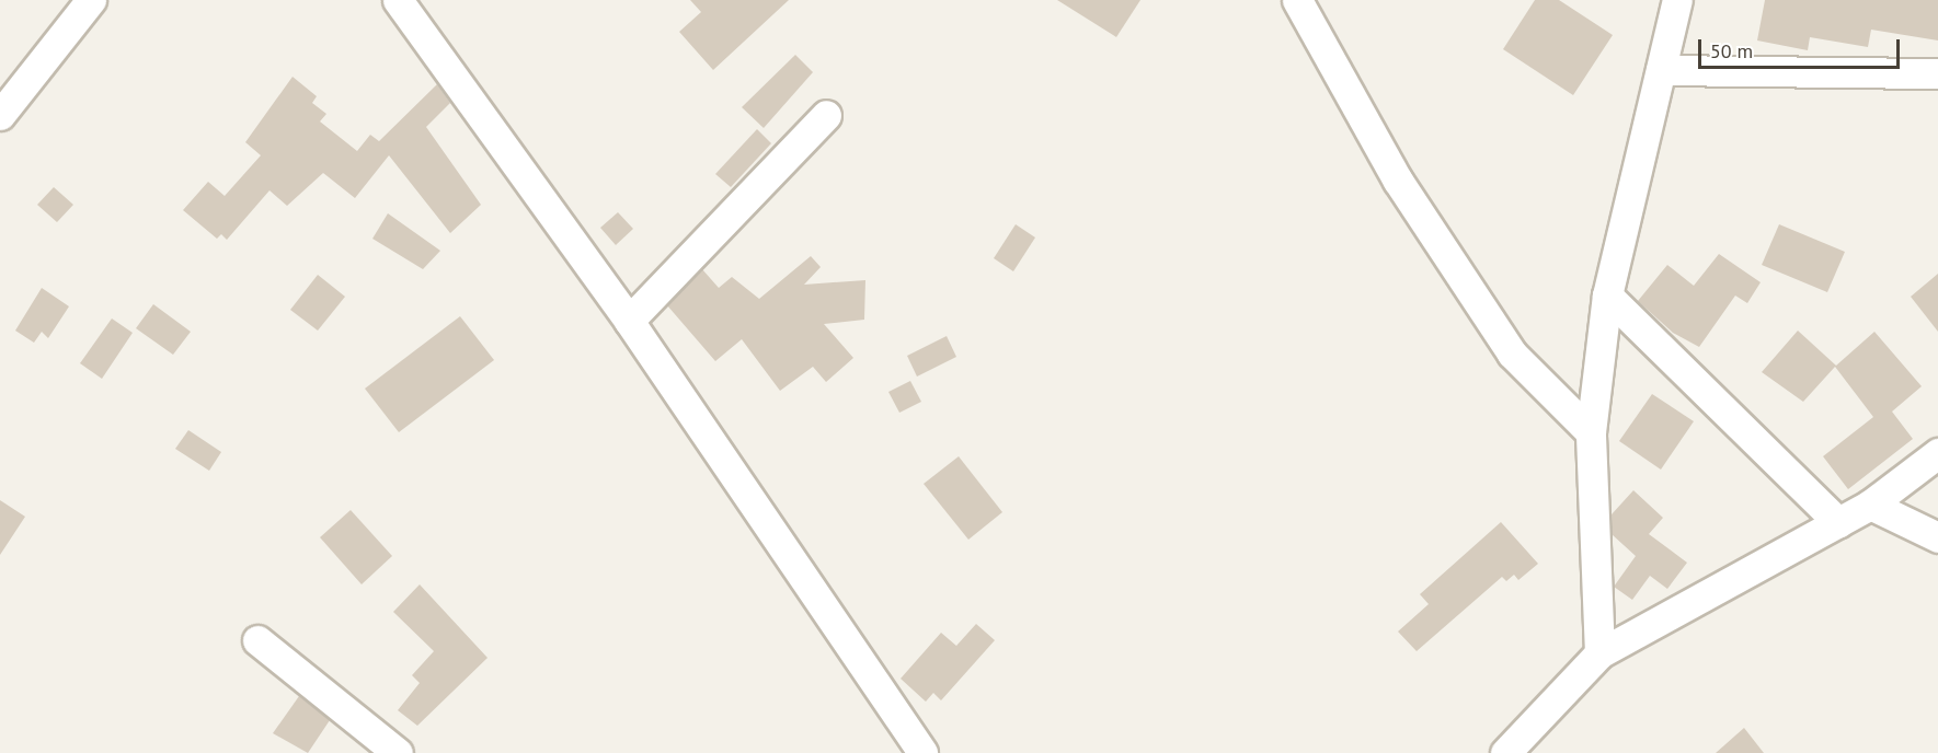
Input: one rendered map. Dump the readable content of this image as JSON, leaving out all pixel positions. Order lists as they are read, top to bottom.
{
  "scale_bar": "50 m"
}
